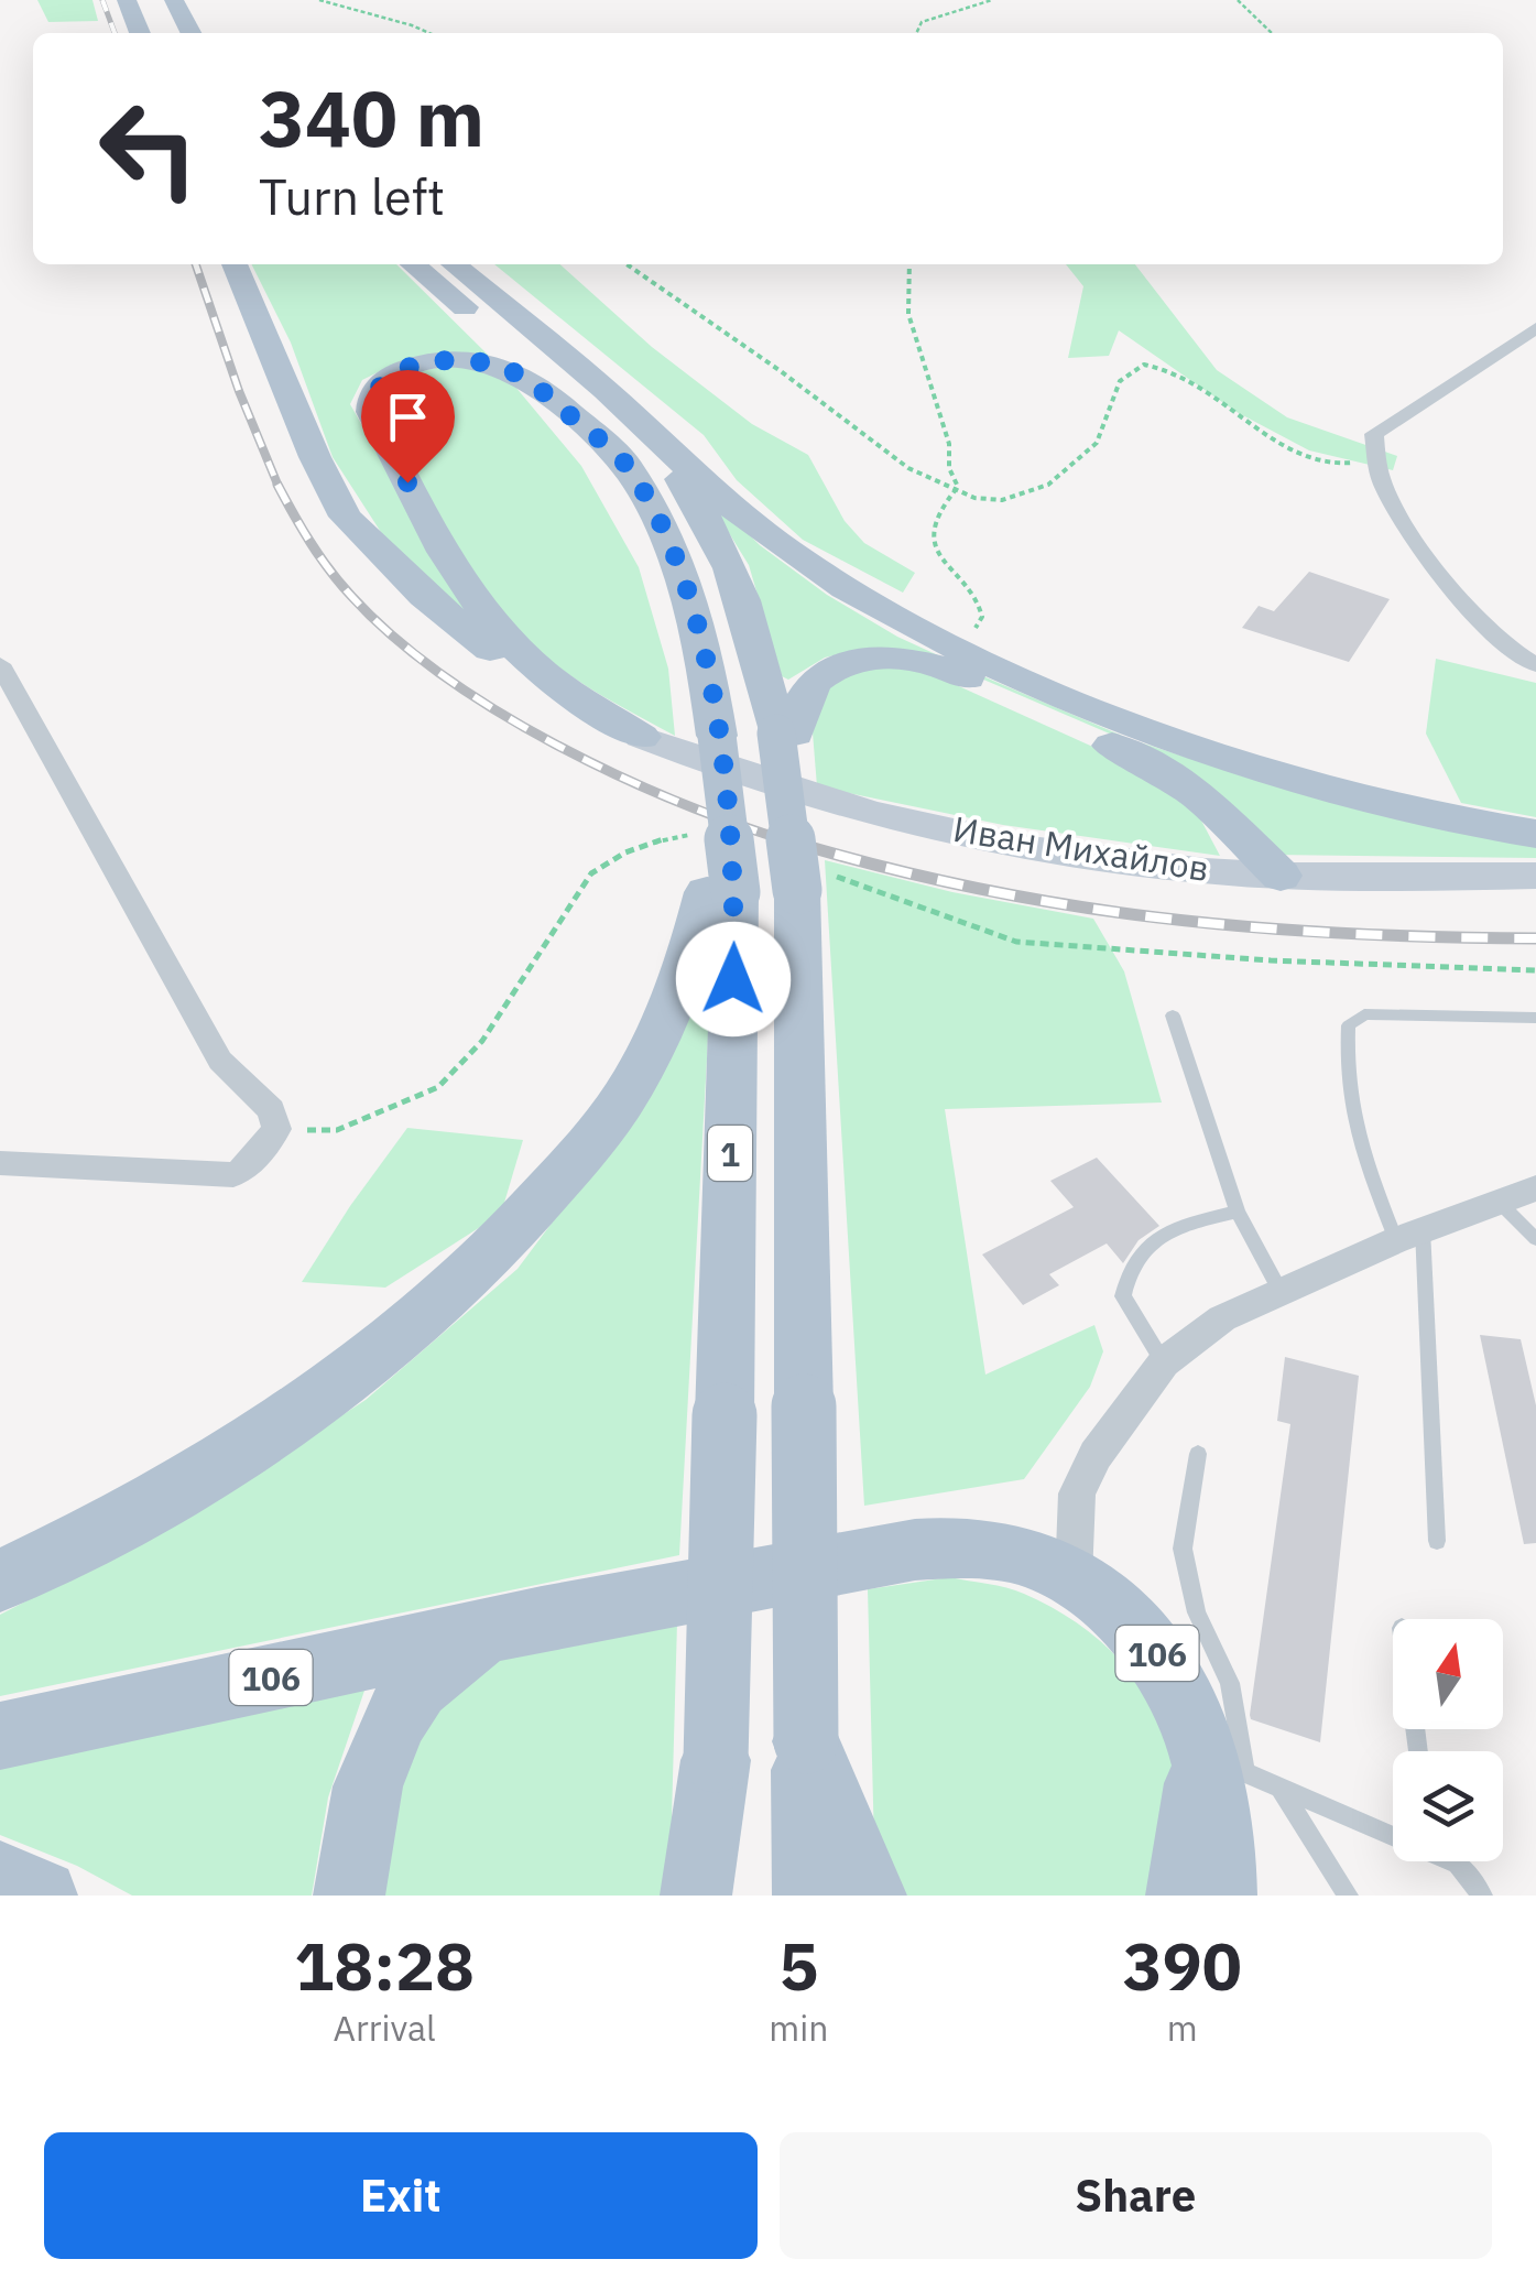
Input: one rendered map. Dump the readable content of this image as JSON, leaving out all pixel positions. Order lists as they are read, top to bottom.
{
  "streets": {
    "main road": ["Иван Михайлов", "1", "106"]
  },
  "north": "top",
  "page": {
    "turn": ["340 m", "Turn left"],
    "eta": [
      "18:28",
      "Arrival",
      "5",
      "min",
      "390",
      "m"
    ],
    "buttons": ["Exit", "Share"]
  }
}
